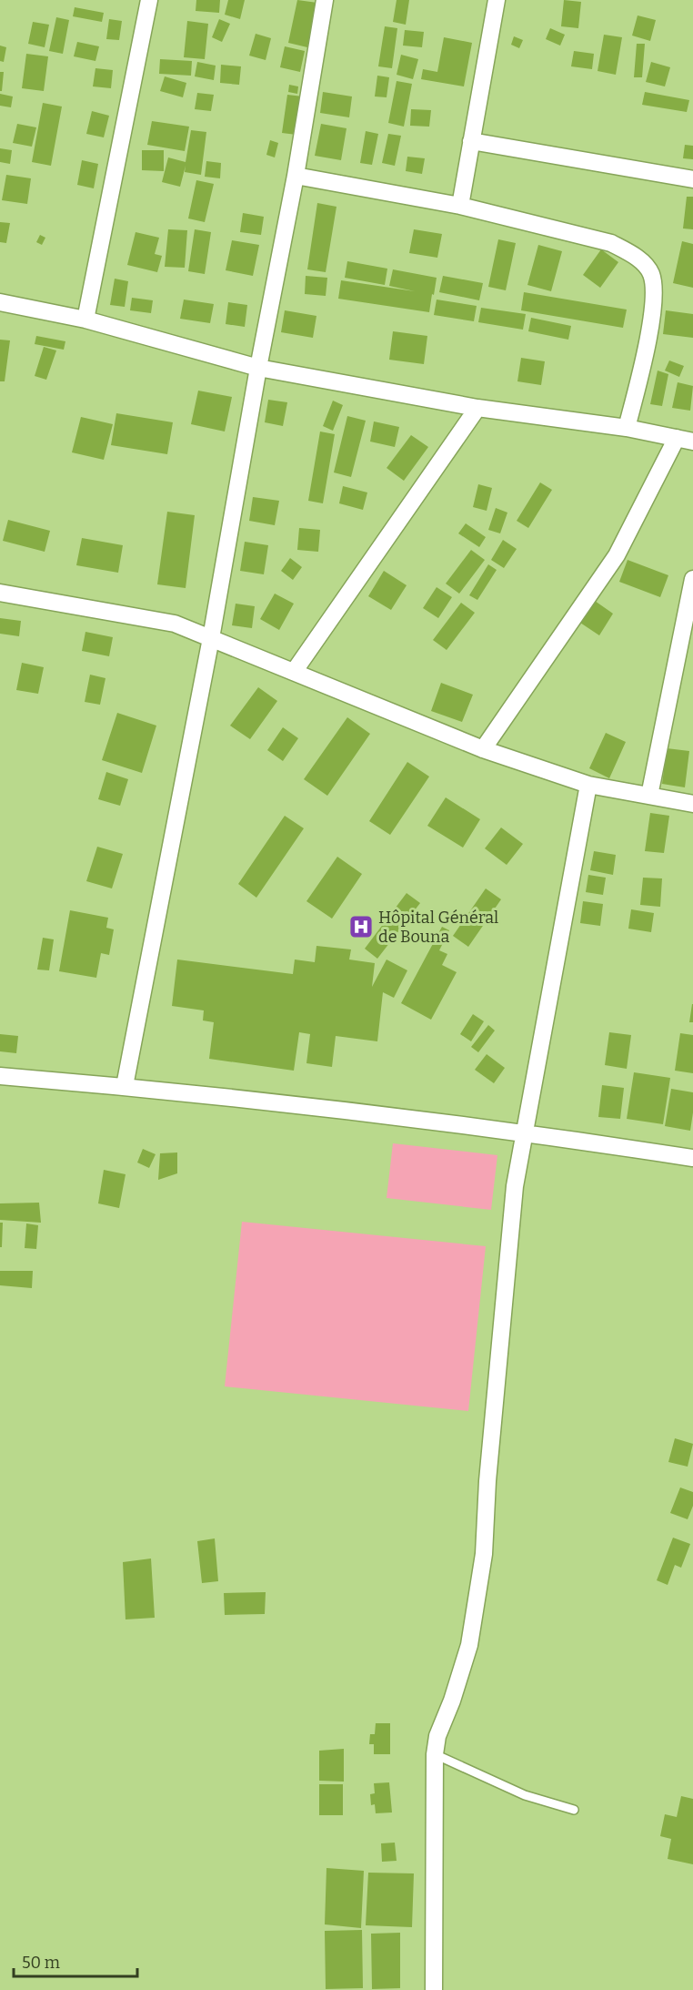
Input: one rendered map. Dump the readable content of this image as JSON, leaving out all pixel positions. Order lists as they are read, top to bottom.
{
  "places": {
    "hospital": ["Hôpital Général de Bouna"]
  },
  "scale_bar": "50 m"
}
